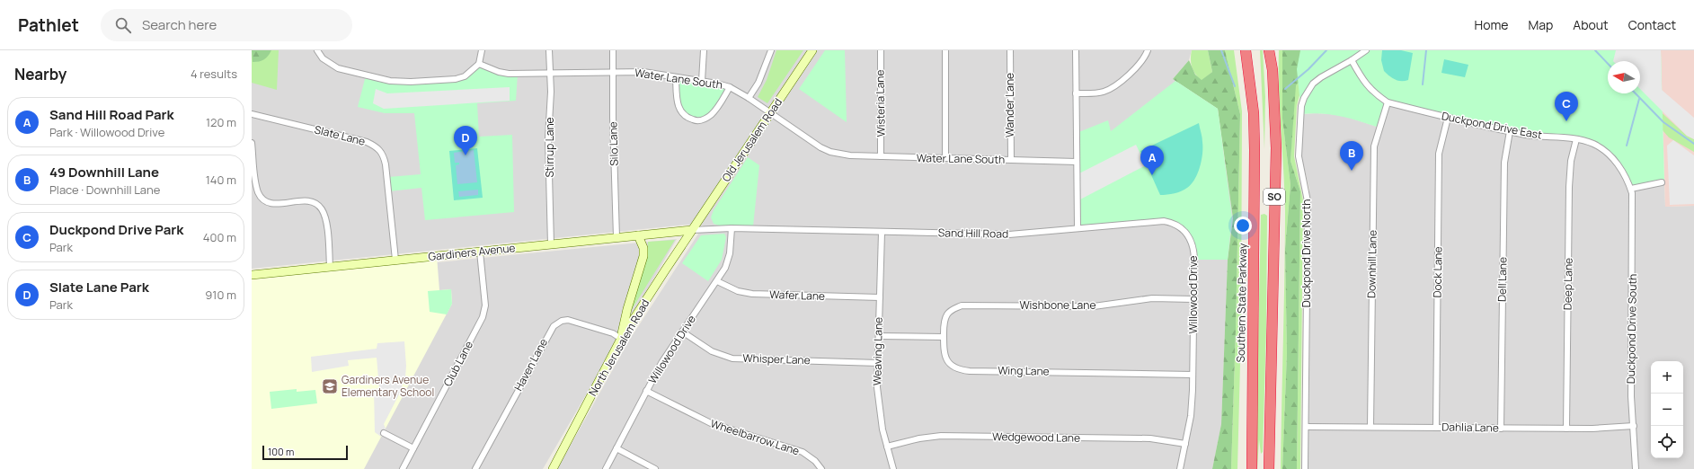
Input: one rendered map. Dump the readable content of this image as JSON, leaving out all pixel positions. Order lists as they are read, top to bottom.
{
  "streets": {
    "highway": ["SO", "Southern State Parkway"],
    "main road": ["Old Jerusalem Road", "Gardiners Avenue", "North Jerusalem Road"],
    "street": [
      "Water Lane South",
      "Wisteria Lane",
      "Wander Lane",
      "Duckpond Drive East",
      "Slate Lane",
      "Silo Lane",
      "Stirrup Lane",
      "Sand Hill Road",
      "Duckpond Drive North",
      "Downhill Lane",
      "Dock Lane",
      "Dell Lane",
      "Deep Lane",
      "Willowood Drive",
      "Wafer Lane",
      "Wishbone Lane",
      "Duckpond Drive South",
      "Weaving Lane",
      "Whisper Lane",
      "Club Lane",
      "Haven Lane",
      "Wing Lane",
      "Dahlia Lane",
      "Wheelbarrow Lane",
      "Wedgewood Lane"
    ]
  },
  "crossings": [
    ["Water Lane South", "Wisteria Lane"],
    ["Water Lane South", "Wander Lane"],
    ["Water Lane South", "Old Jerusalem Road"],
    ["Water Lane South", "Silo Lane"],
    ["Water Lane South", "Stirrup Lane"],
    ["Duckpond Drive East", "Duckpond Drive North"],
    ["Duckpond Drive East", "Downhill Lane"],
    ["Duckpond Drive East", "Dock Lane"],
    ["Duckpond Drive East", "Dell Lane"],
    ["Duckpond Drive East", "Deep Lane"],
    ["Duckpond Drive East", "Duckpond Drive South"],
    ["Slate Lane", "Gardiners Avenue"],
    ["Old Jerusalem Road", "Sand Hill Road"],
    ["Old Jerusalem Road", "Gardiners Avenue"],
    ["Old Jerusalem Road", "North Jerusalem Road"],
    ["Silo Lane", "Gardiners Avenue"],
    ["Stirrup Lane", "Gardiners Avenue"],
    ["Sand Hill Road", "Gardiners Avenue"],
    ["Sand Hill Road", "Willowood Drive"],
    ["Sand Hill Road", "North Jerusalem Road"],
    ["Sand Hill Road", "Weaving Lane"],
    ["Gardiners Avenue", "North Jerusalem Road"],
    ["Gardiners Avenue", "Club Lane"],
    ["Duckpond Drive North", "Dahlia Lane"],
    ["Downhill Lane", "Dahlia Lane"],
    ["Dock Lane", "Dahlia Lane"],
    ["Dell Lane", "Dahlia Lane"],
    ["Deep Lane", "Dahlia Lane"],
    ["Willowood Drive", "Wafer Lane"],
    ["Willowood Drive", "Wishbone Lane"],
    ["Willowood Drive", "Whisper Lane"],
    ["Willowood Drive", "Wing Lane"],
    ["Willowood Drive", "Wheelbarrow Lane"],
    ["Willowood Drive", "Wedgewood Lane"],
    ["Wafer Lane", "Weaving Lane"],
    ["Wishbone Lane", "Wing Lane"],
    ["Duckpond Drive South", "Dahlia Lane"],
    ["North Jerusalem Road", "Haven Lane"],
    ["Weaving Lane", "Whisper Lane"],
    ["Weaving Lane", "Wedgewood Lane"]
  ],
  "places": {
    "school or university": ["Gardiners Avenue Elementary School"]
  },
  "scale_bar": "100 m",
  "north": "left",
  "page": {
    "header": "Pathlet",
    "search": "Search here",
    "nav": [
      "Home",
      "Map",
      "About",
      "Contact"
    ],
    "heading": ["Nearby", "4 results"],
    "pins": [
      "C",
      "D",
      "B",
      "A"
    ],
    "list": [
      {
        "mark": "A",
        "name": "Sand Hill Road Park",
        "note": "Park · Willowood Drive",
        "value": "120 m"
      },
      {
        "mark": "B",
        "name": "49 Downhill Lane",
        "note": "Place · Downhill Lane",
        "value": "140 m"
      },
      {
        "mark": "C",
        "name": "Duckpond Drive Park",
        "note": "Park",
        "value": "400 m"
      },
      {
        "mark": "D",
        "name": "Slate Lane Park",
        "note": "Park",
        "value": "910 m"
      }
    ],
    "map_buttons": ["+", "−"],
    "scale": "100 m"
  }
}
